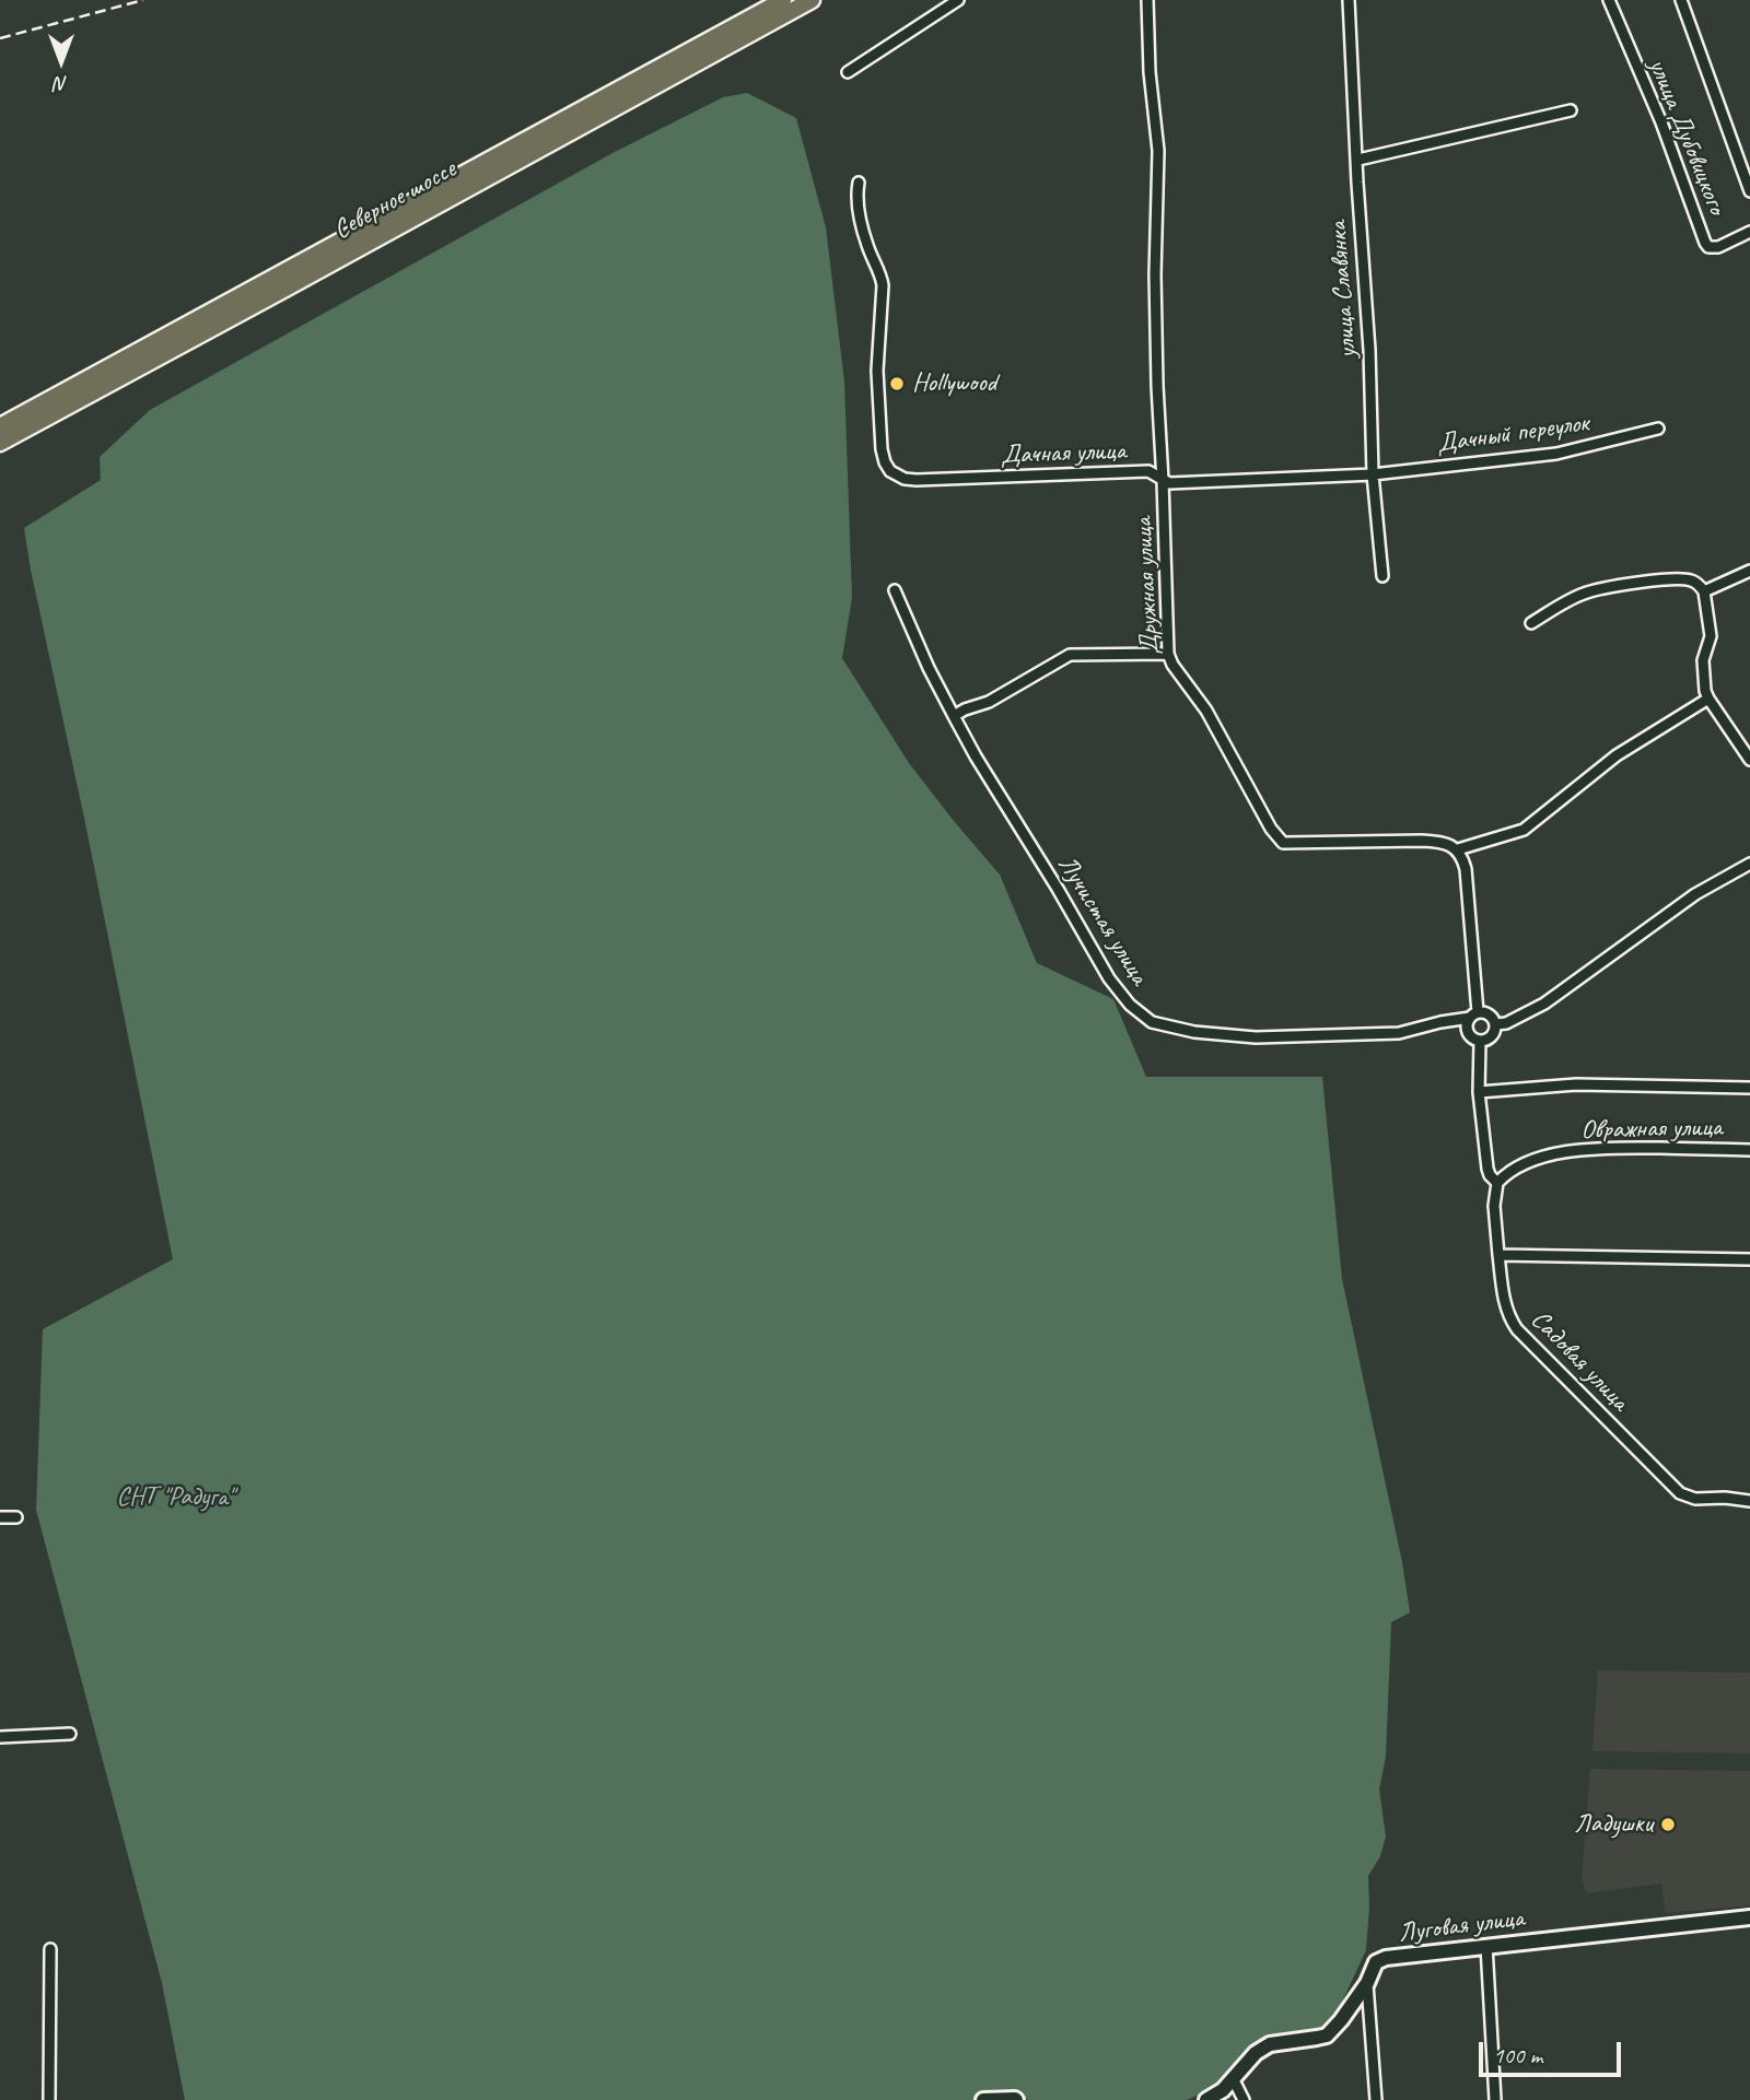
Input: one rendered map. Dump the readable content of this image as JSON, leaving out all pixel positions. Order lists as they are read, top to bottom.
{
  "streets": {
    "main road": ["Северное шоссе"],
    "street": [
      "улица Дубовицкого",
      "улица Славянка",
      "Дачный переулок",
      "Дачная улица",
      "Дружная улица",
      "Лучистая улица",
      "Овражная улица",
      "Садовая улица",
      "Луговая улица"
    ]
  },
  "crossings": [
    ["улица Славянка", "Дачный переулок"],
    ["улица Славянка", "Дачная улица"],
    ["Дачный переулок", "Дачная улица"],
    ["Дачная улица", "Дружная улица"]
  ],
  "parks": ["СНТ \"Радуга\""],
  "places": ["Hollywood", "Ладушки"],
  "scale_bar": "100 m",
  "north": "bottom"
}
